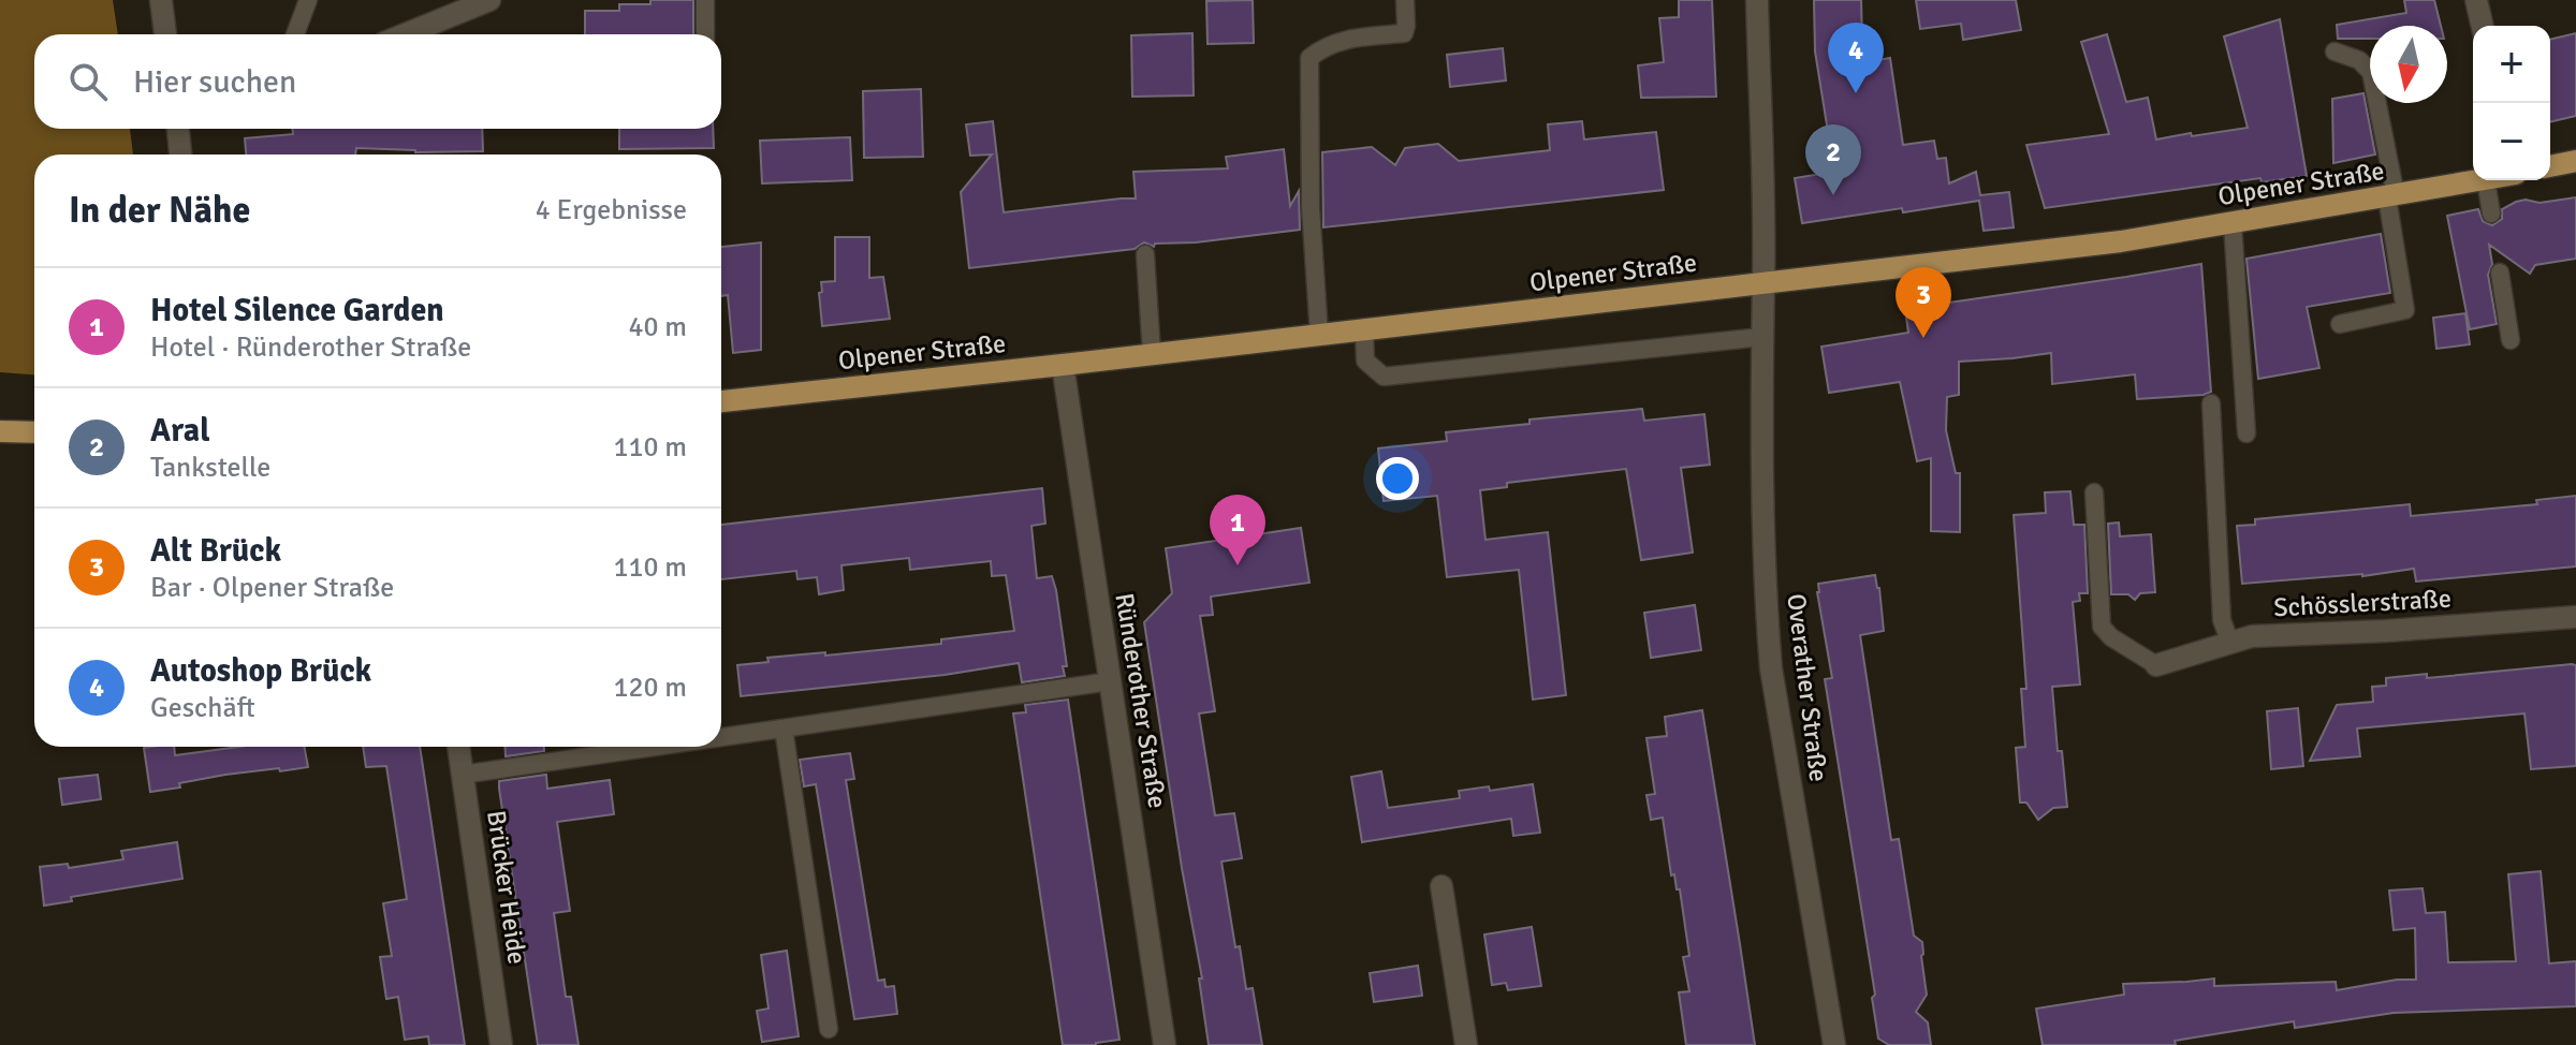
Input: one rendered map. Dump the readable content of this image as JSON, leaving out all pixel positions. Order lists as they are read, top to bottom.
{
  "streets": {
    "main road": ["Olpener Straße"],
    "street": [
      "Schösslerstraße",
      "Overather Straße",
      "Ründerother Straße",
      "Brücker Heide"
    ]
  },
  "crossings": [
    ["Olpener Straße", "Overather Straße"],
    ["Olpener Straße", "Ründerother Straße"]
  ],
  "north": "bottom",
  "page": {
    "pins": [
      "4",
      "2",
      "3",
      "1"
    ],
    "map_buttons": ["+", "−"],
    "search": "Hier suchen",
    "heading": ["In der Nähe", "4 Ergebnisse"],
    "list": [
      {
        "mark": "1",
        "name": "Hotel Silence Garden",
        "note": "Hotel · Ründerother Straße",
        "value": "40 m"
      },
      {
        "mark": "2",
        "name": "Aral",
        "note": "Tankstelle",
        "value": "110 m"
      },
      {
        "mark": "3",
        "name": "Alt Brück",
        "note": "Bar · Olpener Straße",
        "value": "110 m"
      },
      {
        "mark": "4",
        "name": "Autoshop Brück",
        "note": "Geschäft",
        "value": "120 m"
      }
    ]
  }
}
